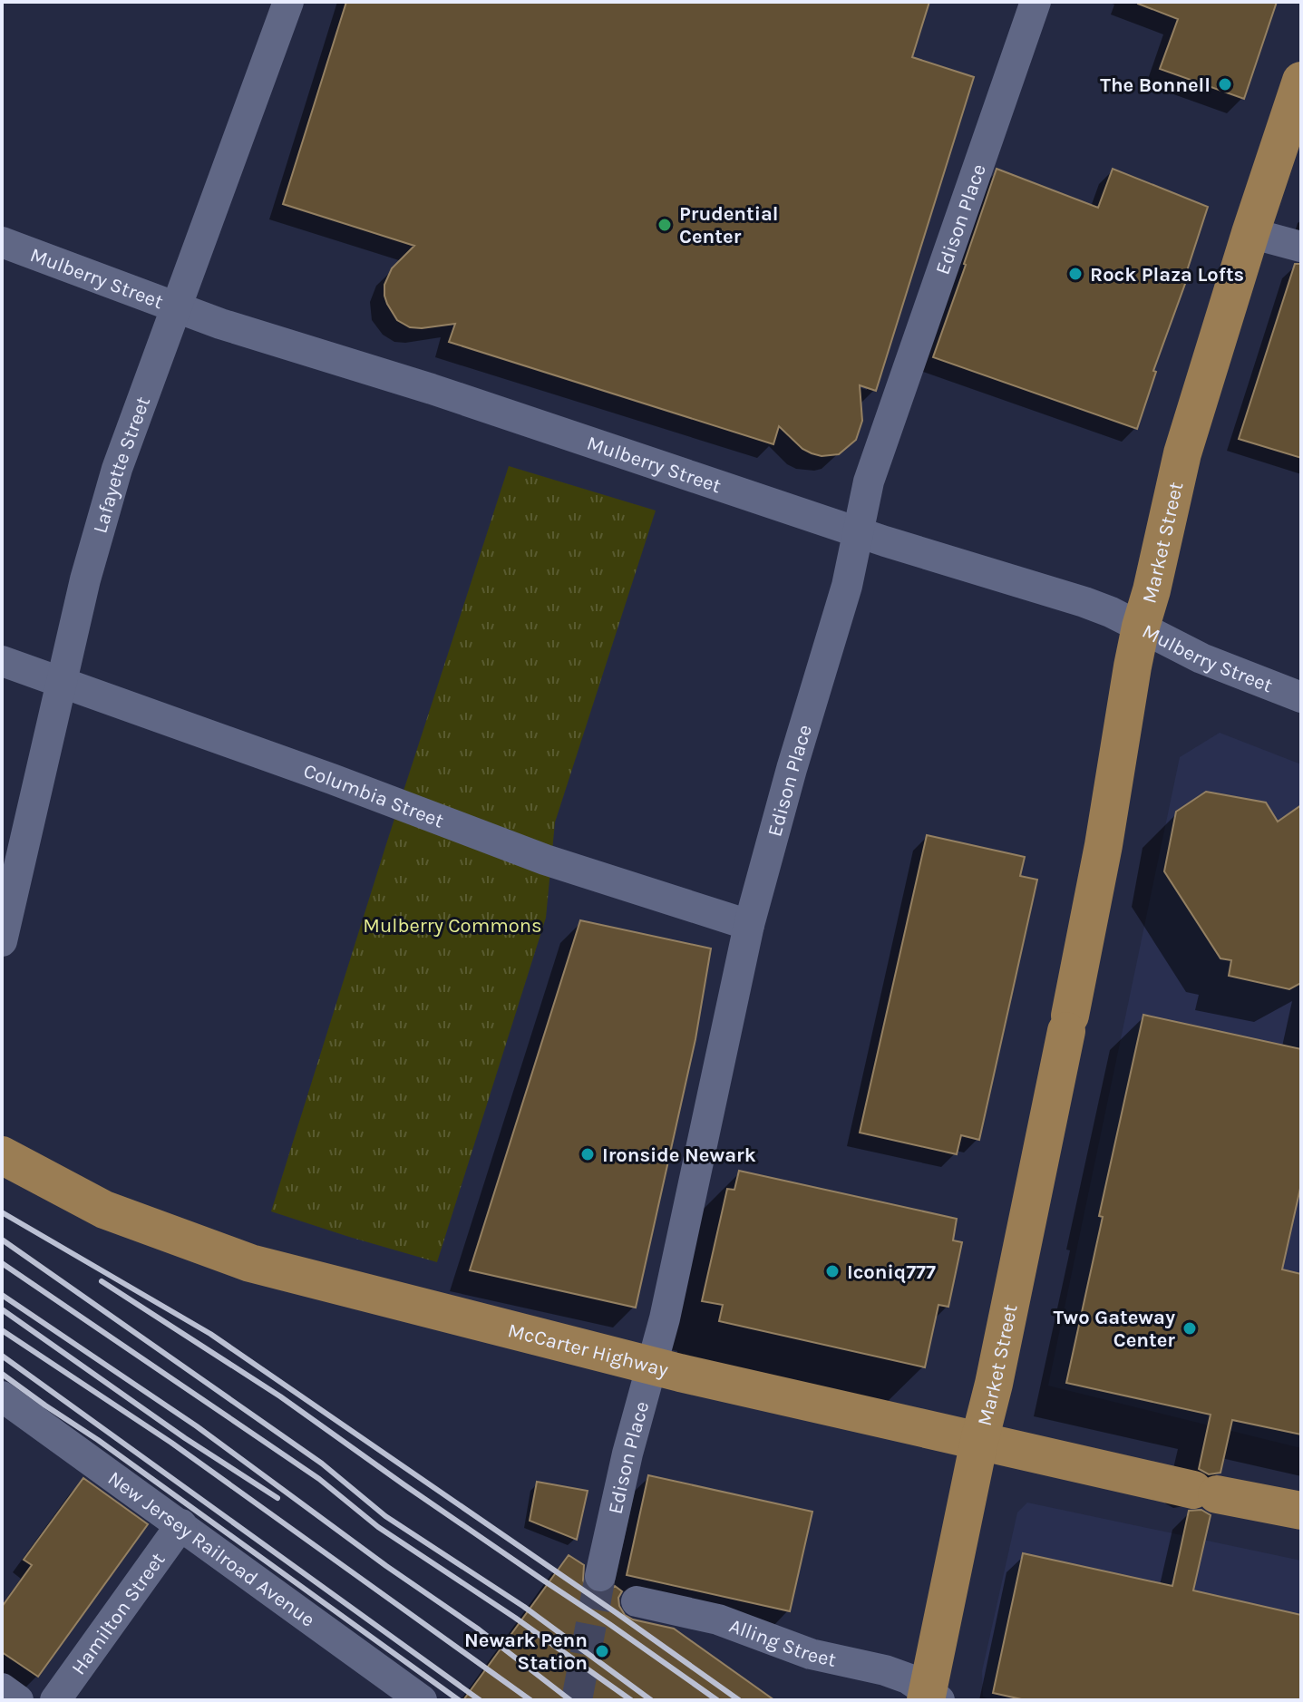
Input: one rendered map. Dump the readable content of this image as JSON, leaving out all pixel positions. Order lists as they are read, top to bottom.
{
  "streets": {
    "main road": ["Market Street", "McCarter Highway"],
    "street": [
      "Edison Place",
      "Mulberry Street",
      "Lafayette Street",
      "Columbia Street",
      "New Jersey Railroad Avenue",
      "Hamilton Street",
      "Alling Street"
    ]
  },
  "crossings": [
    ["Edison Place", "Mulberry Street"],
    ["Edison Place", "Columbia Street"],
    ["Edison Place", "McCarter Highway"],
    ["Mulberry Street", "Lafayette Street"],
    ["Mulberry Street", "Market Street"],
    ["Lafayette Street", "Columbia Street"],
    ["Market Street", "McCarter Highway"],
    ["Market Street", "Alling Street"],
    ["New Jersey Railroad Avenue", "Hamilton Street"]
  ],
  "parks": ["Mulberry Commons"],
  "places": [
    "The Bonnell",
    "Prudential Center",
    "Rock Plaza Lofts",
    "Ironside Newark",
    "Iconiq777",
    "Two Gateway Center",
    "Newark Penn Station"
  ]
}
